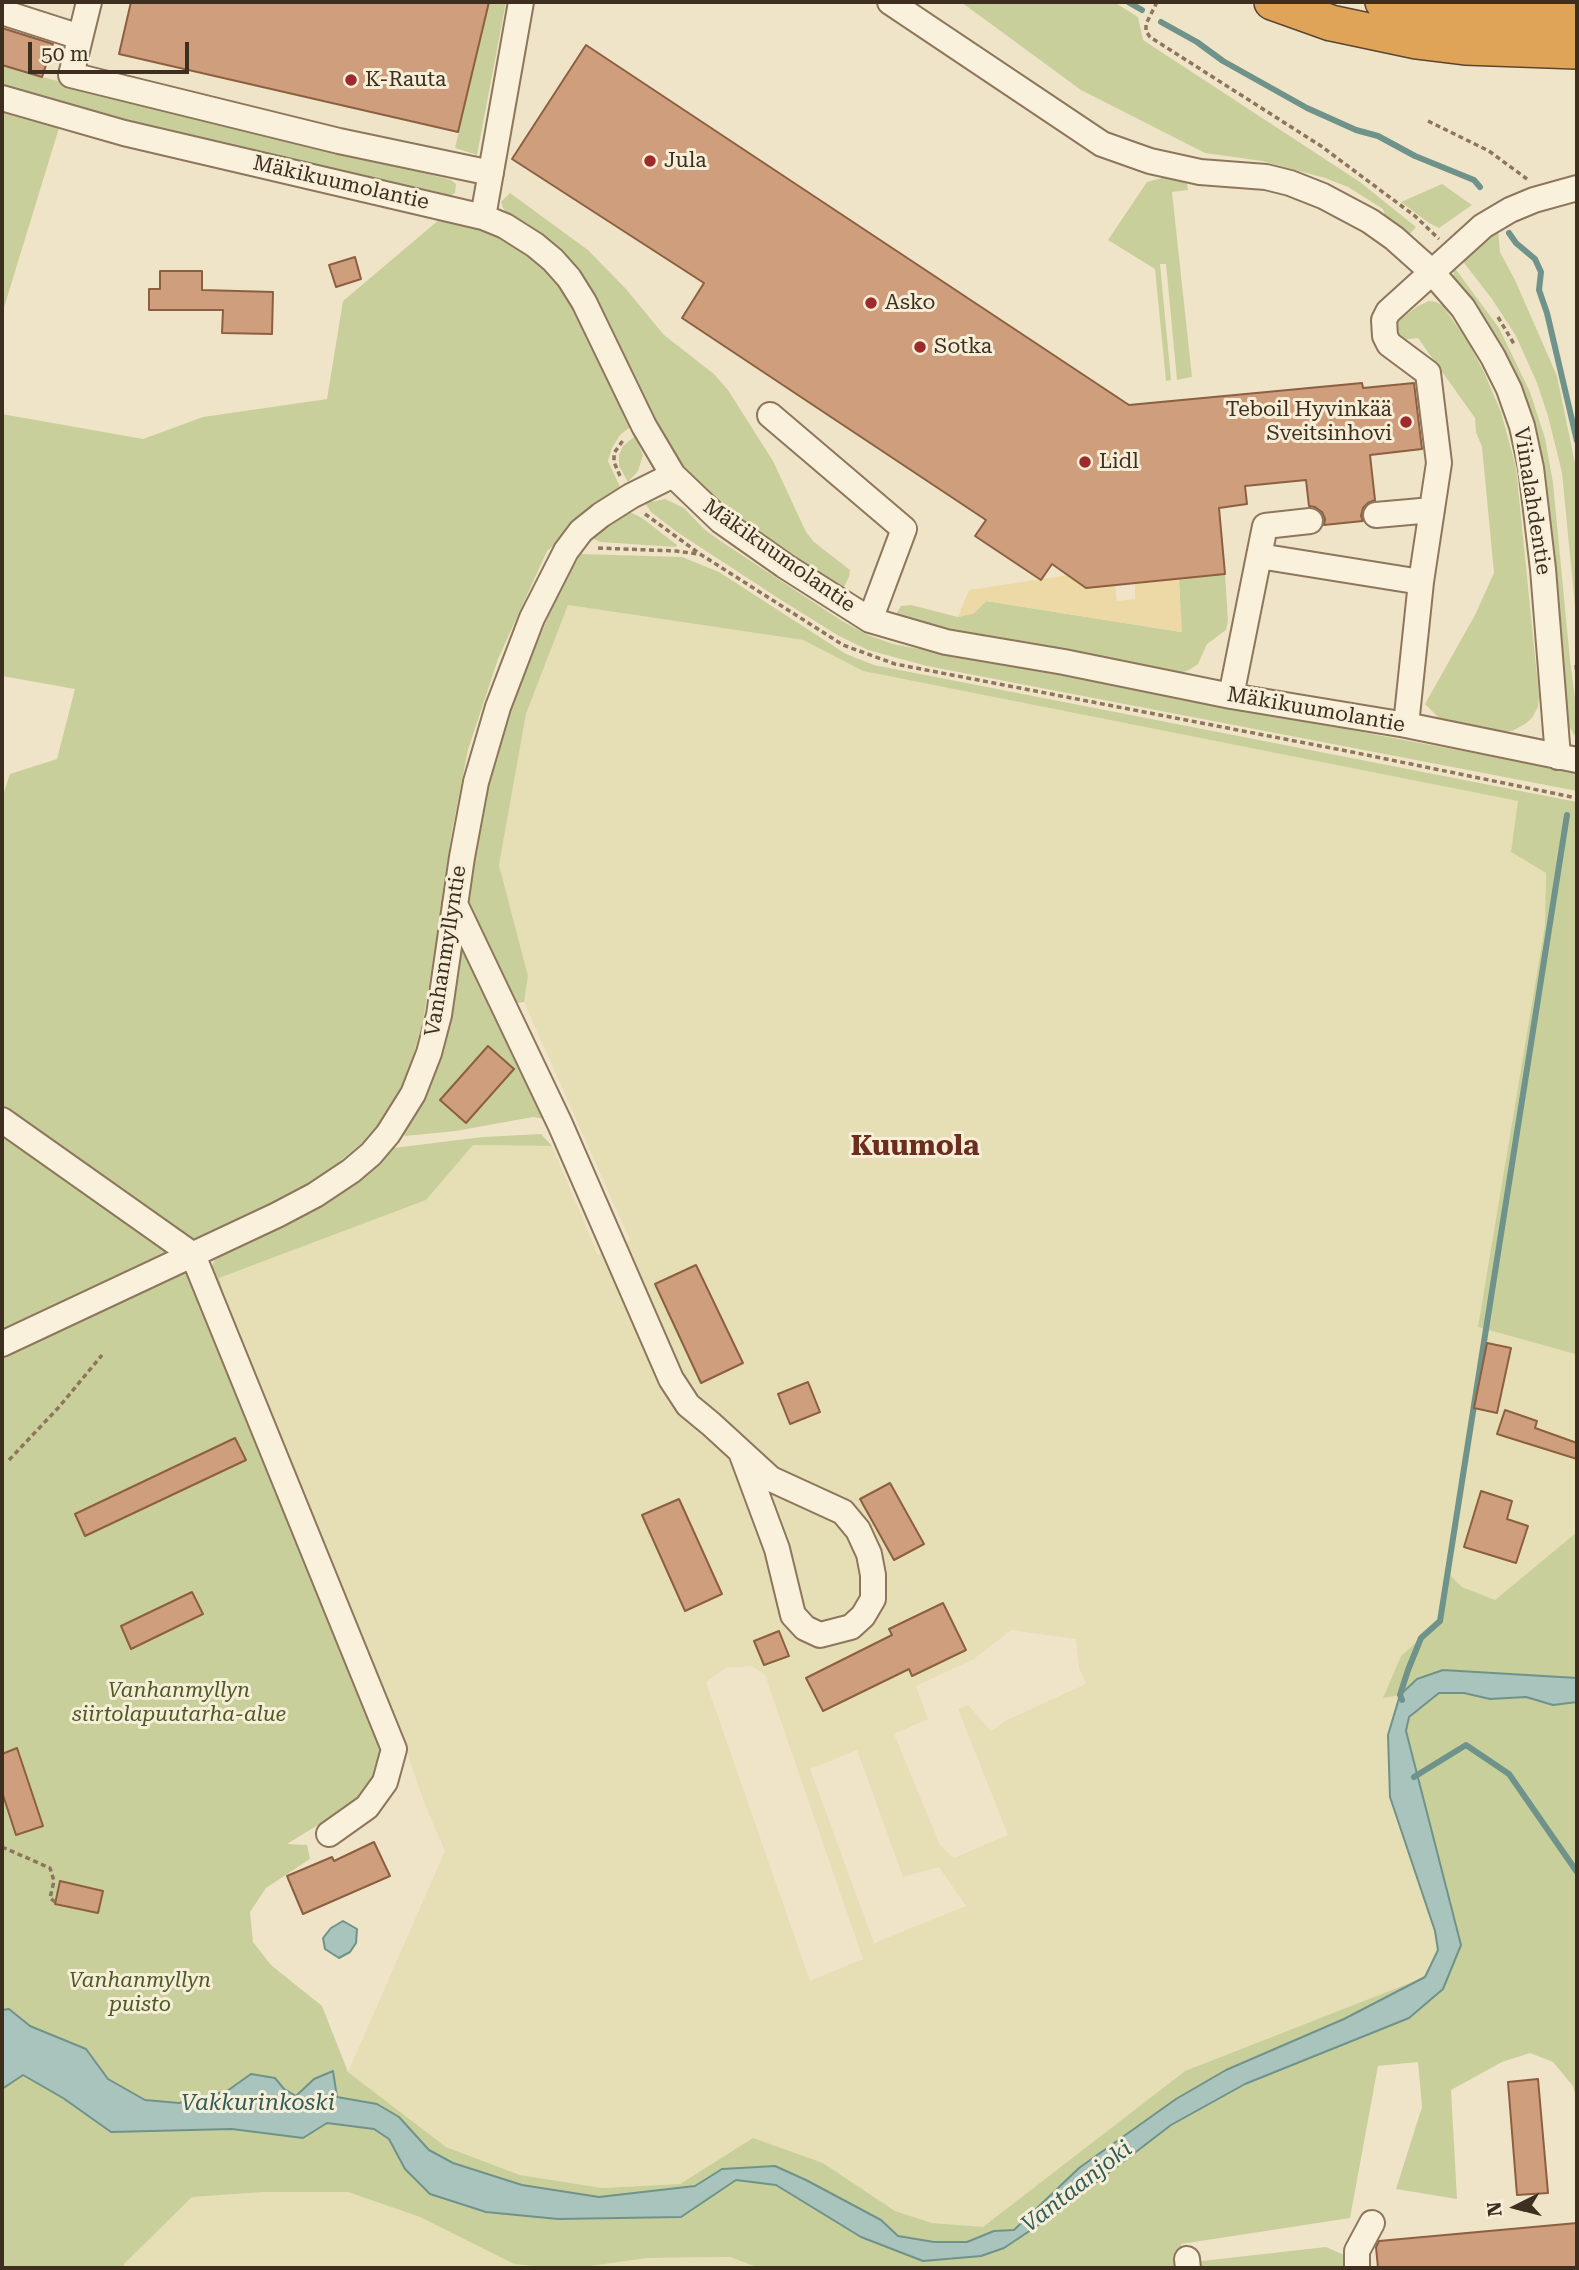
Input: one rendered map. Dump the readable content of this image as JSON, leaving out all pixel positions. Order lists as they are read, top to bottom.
{
  "streets": {
    "street": ["Mäkikuumolantie", "Viinalahdentie", "Vanhanmyllyntie"]
  },
  "crossings": [
    ["Mäkikuumolantie", "Viinalahdentie"],
    ["Mäkikuumolantie", "Vanhanmyllyntie"]
  ],
  "districts": ["Kuumola"],
  "water": ["Vakkurinkoski", "Vantaanjoki"],
  "parks": ["Vanhanmyllyn siirtolapuutarha-alue", "Vanhanmyllyn puisto"],
  "places": [
    "K-Rauta",
    "Jula",
    "Asko",
    "Sotka",
    "Teboil Hyvinkää Sveitsinhovi",
    "Lidl"
  ],
  "scale_bar": "50 m",
  "north": "left"
}
